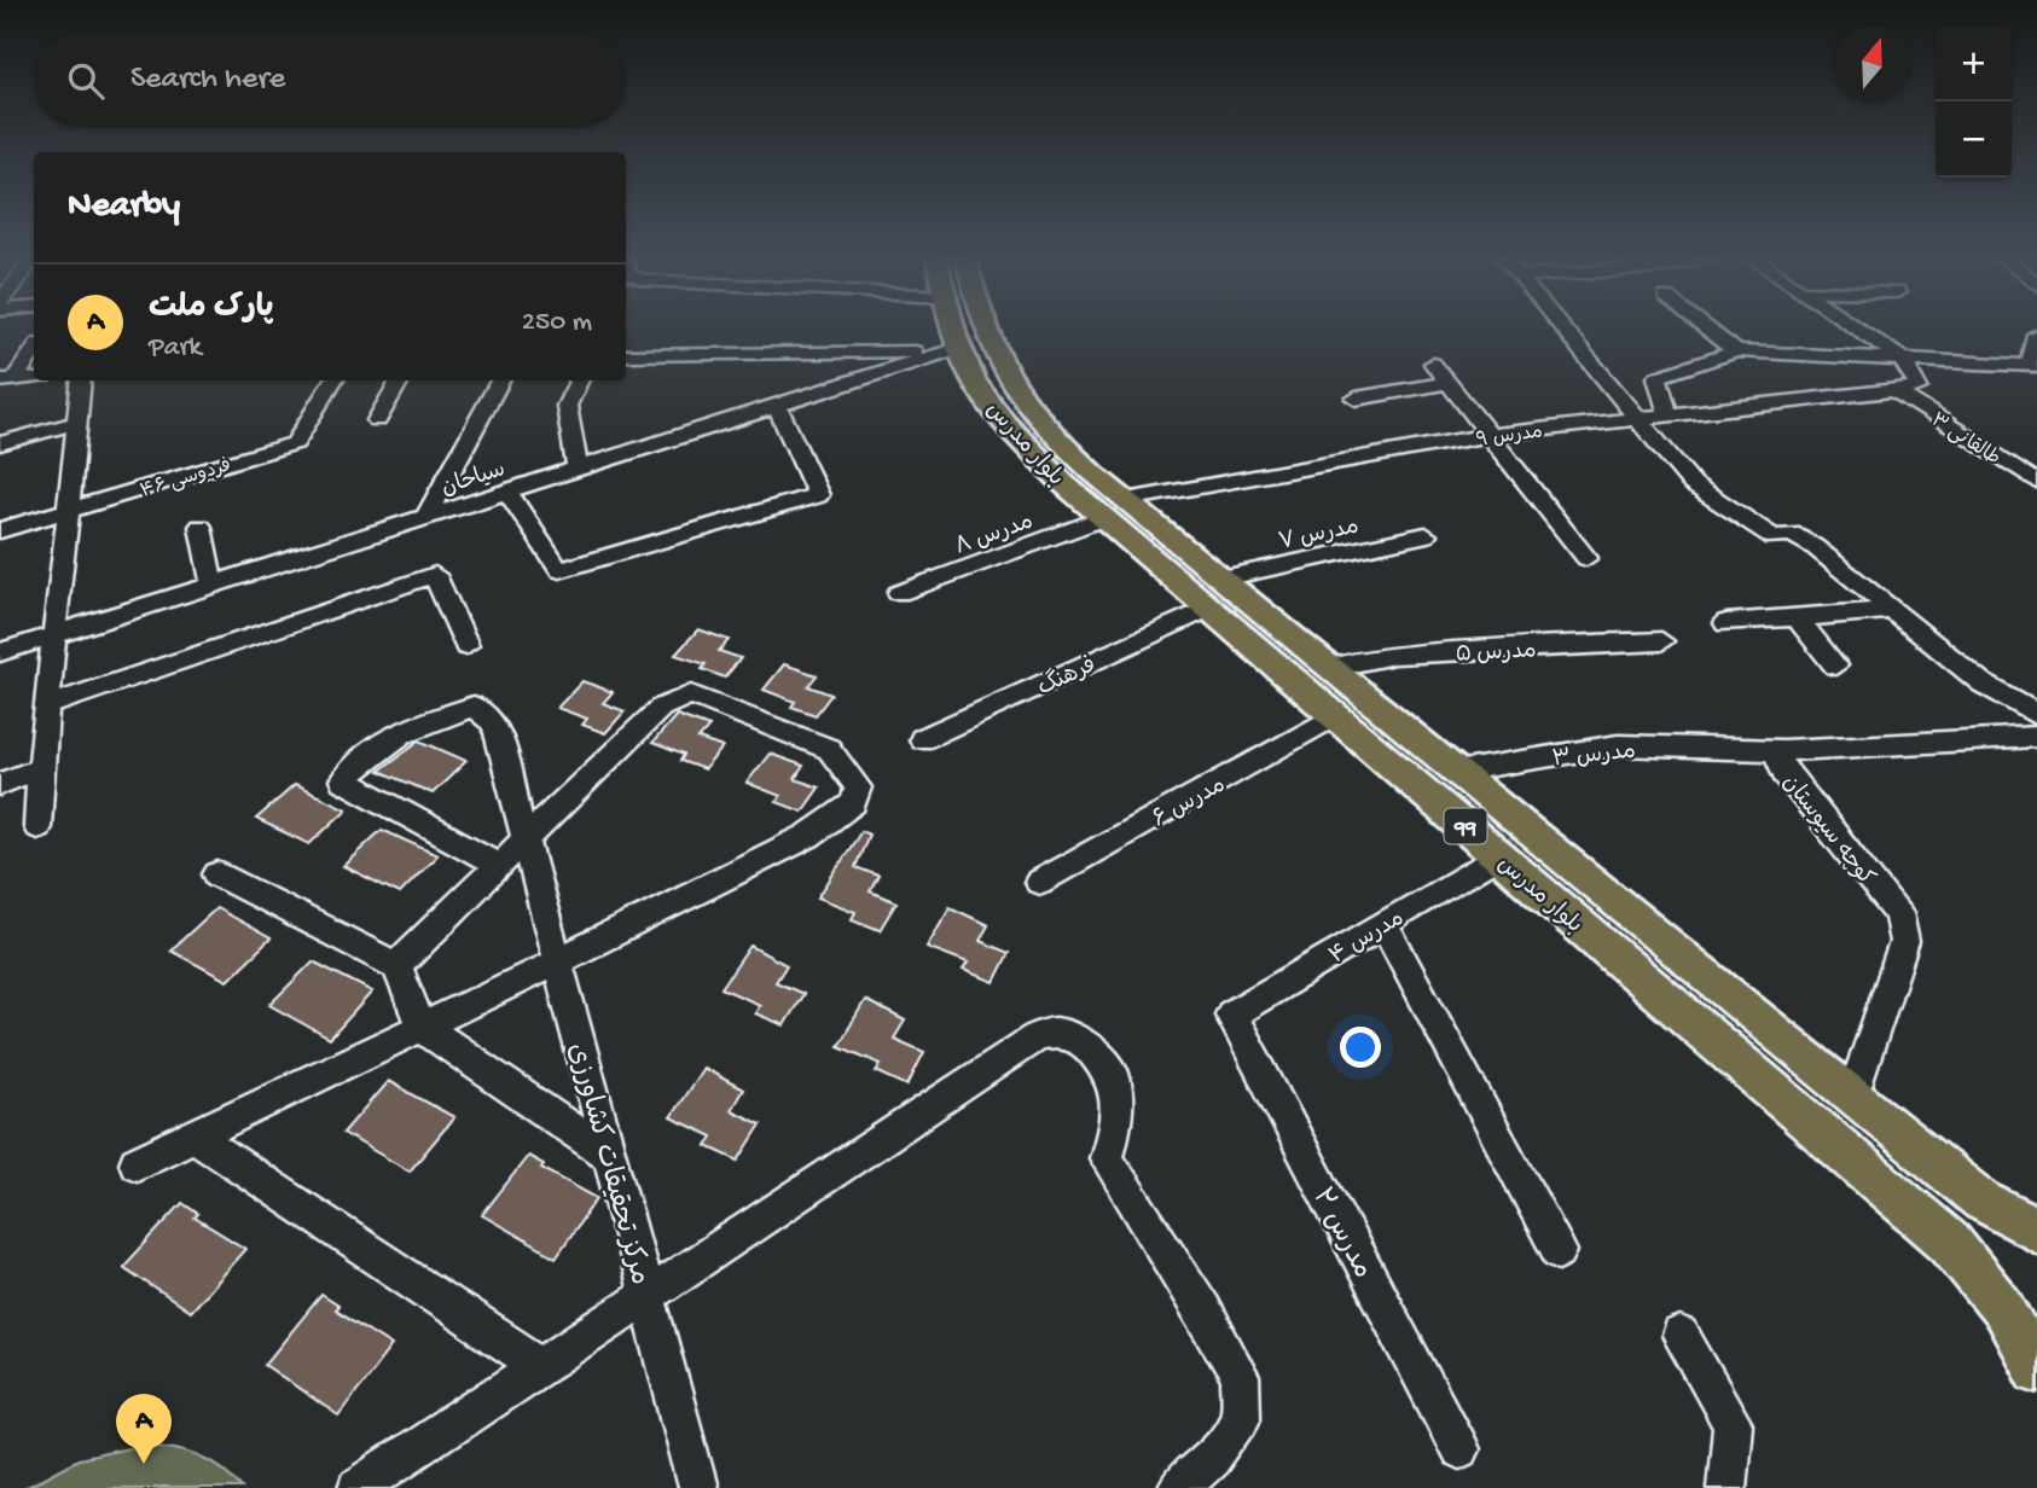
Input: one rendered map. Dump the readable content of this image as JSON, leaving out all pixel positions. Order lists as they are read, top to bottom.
{
  "streets": {
    "main road": ["بلوار مدرس", "99"],
    "street": [
      "مدرس ۹",
      "طالقانی ۳",
      "فردوسی ۴۶",
      "سیاحان",
      "مدرس ۸",
      "مدرس ۷",
      "مدرس ۵",
      "فرهنگ",
      "مدرس ۳",
      "مدرس ۶",
      "کوچه سیوستان",
      "مدرس ۴",
      "مرکز تحقیقات کشاورزی",
      "مدرس ۲"
    ]
  },
  "crossings": [
    ["مدرس ۹", "طالقانی ۳"],
    ["مدرس ۹", "بلوار مدرس"],
    ["مدرس ۹", "مدرس ۸"],
    ["بلوار مدرس", "سیاحان"],
    ["بلوار مدرس", "مدرس ۸"],
    ["بلوار مدرس", "مدرس ۷"],
    ["بلوار مدرس", "مدرس ۵"],
    ["بلوار مدرس", "فرهنگ"],
    ["بلوار مدرس", "مدرس ۳"],
    ["بلوار مدرس", "مدرس ۶"],
    ["بلوار مدرس", "کوچه سیوستان"],
    ["بلوار مدرس", "مدرس ۴"],
    ["مدرس ۷", "فرهنگ"],
    ["مدرس ۳", "کوچه سیوستان"],
    ["مدرس ۴", "مدرس ۲"]
  ],
  "north": "top",
  "page": {
    "map_buttons": ["+", "−"],
    "search": "Search here",
    "heading": "Nearby",
    "list": [
      {
        "mark": "A",
        "name": "پارک ملت",
        "note": "Park",
        "value": "250 m"
      }
    ],
    "pins": "A"
  }
}
